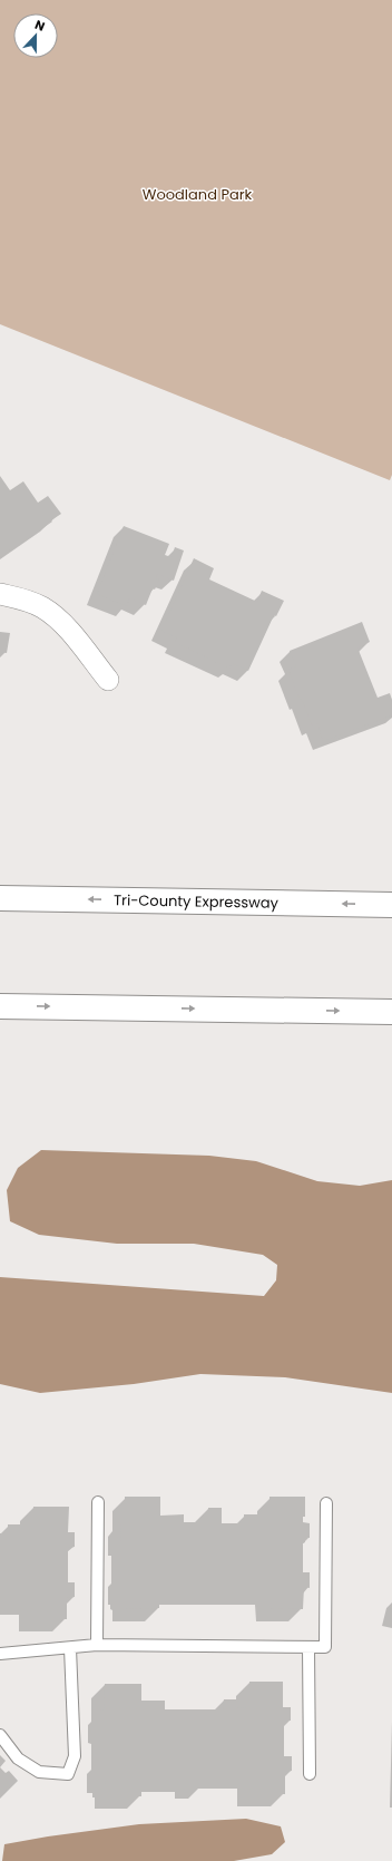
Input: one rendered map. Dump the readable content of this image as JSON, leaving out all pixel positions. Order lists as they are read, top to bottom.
{
  "streets": {
    "highway": ["Tri-County Expressway"]
  },
  "parks": ["Woodland Park"],
  "north": "top"
}
